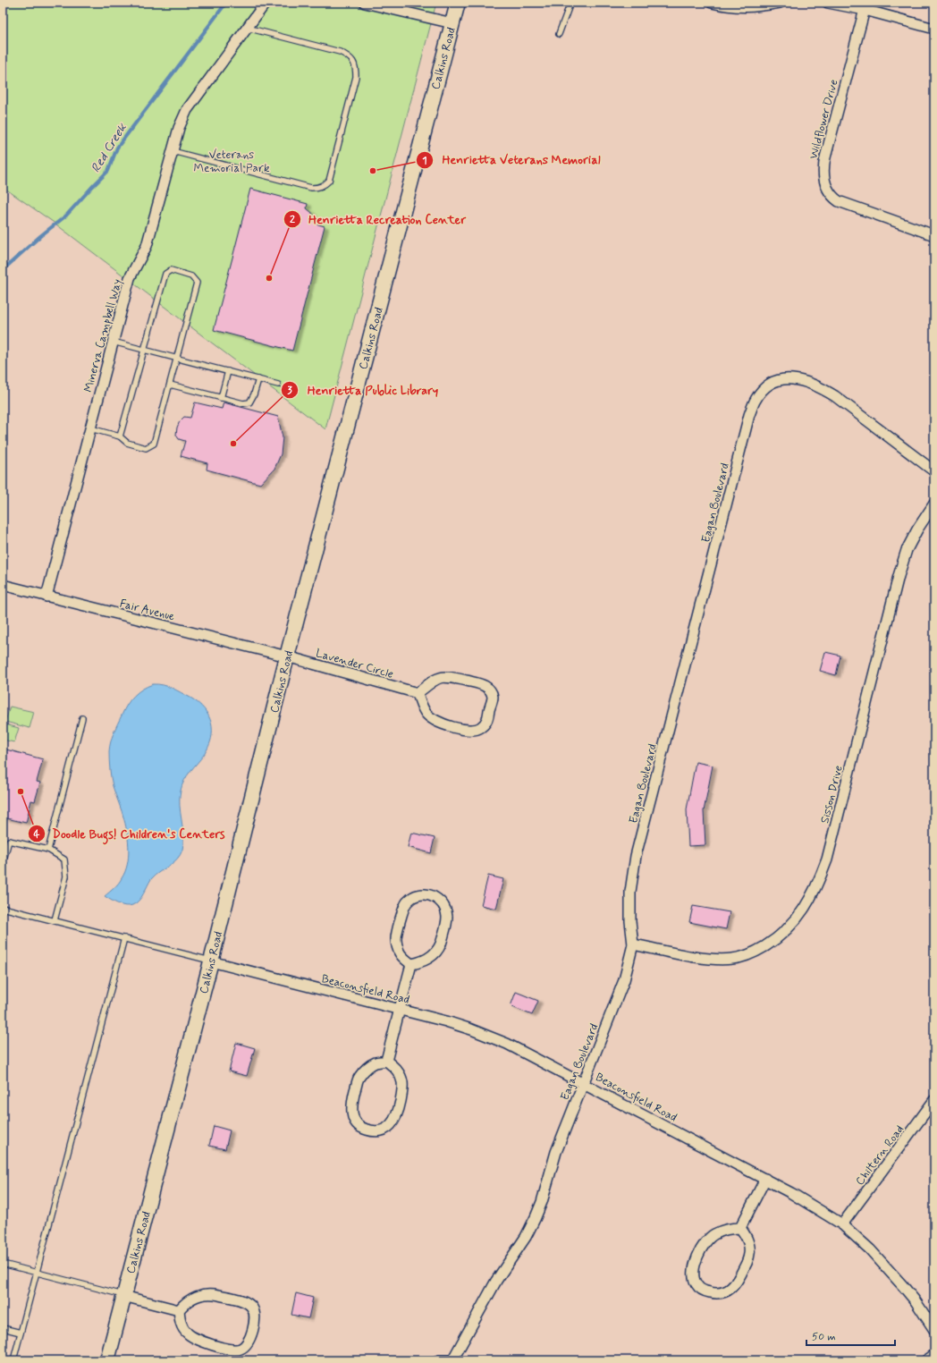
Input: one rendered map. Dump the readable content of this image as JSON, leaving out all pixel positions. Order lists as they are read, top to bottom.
{
  "streets": {
    "main road": ["Calkins Road"],
    "street": [
      "Wildflower Drive",
      "Minerva Campbell Way",
      "Eagan Boulevard",
      "Fair Avenue",
      "Lavender Circle",
      "Sisson Drive",
      "Beaconsfield Road",
      "Chiltern Road"
    ]
  },
  "crossings": [
    ["Calkins Road", "Fair Avenue"],
    ["Calkins Road", "Lavender Circle"],
    ["Calkins Road", "Beaconsfield Road"],
    ["Minerva Campbell Way", "Fair Avenue"],
    ["Eagan Boulevard", "Sisson Drive"],
    ["Eagan Boulevard", "Beaconsfield Road"],
    ["Fair Avenue", "Lavender Circle"],
    ["Beaconsfield Road", "Chiltern Road"]
  ],
  "water": ["Red Creek"],
  "parks": ["Veterans Memorial Park"],
  "places": [
    "Henrietta Veterans Memorial",
    "Henrietta Recreation Center",
    "Henrietta Public Library",
    "Doodle Bugs! Children's Centers"
  ],
  "scale_bar": "50 m"
}
